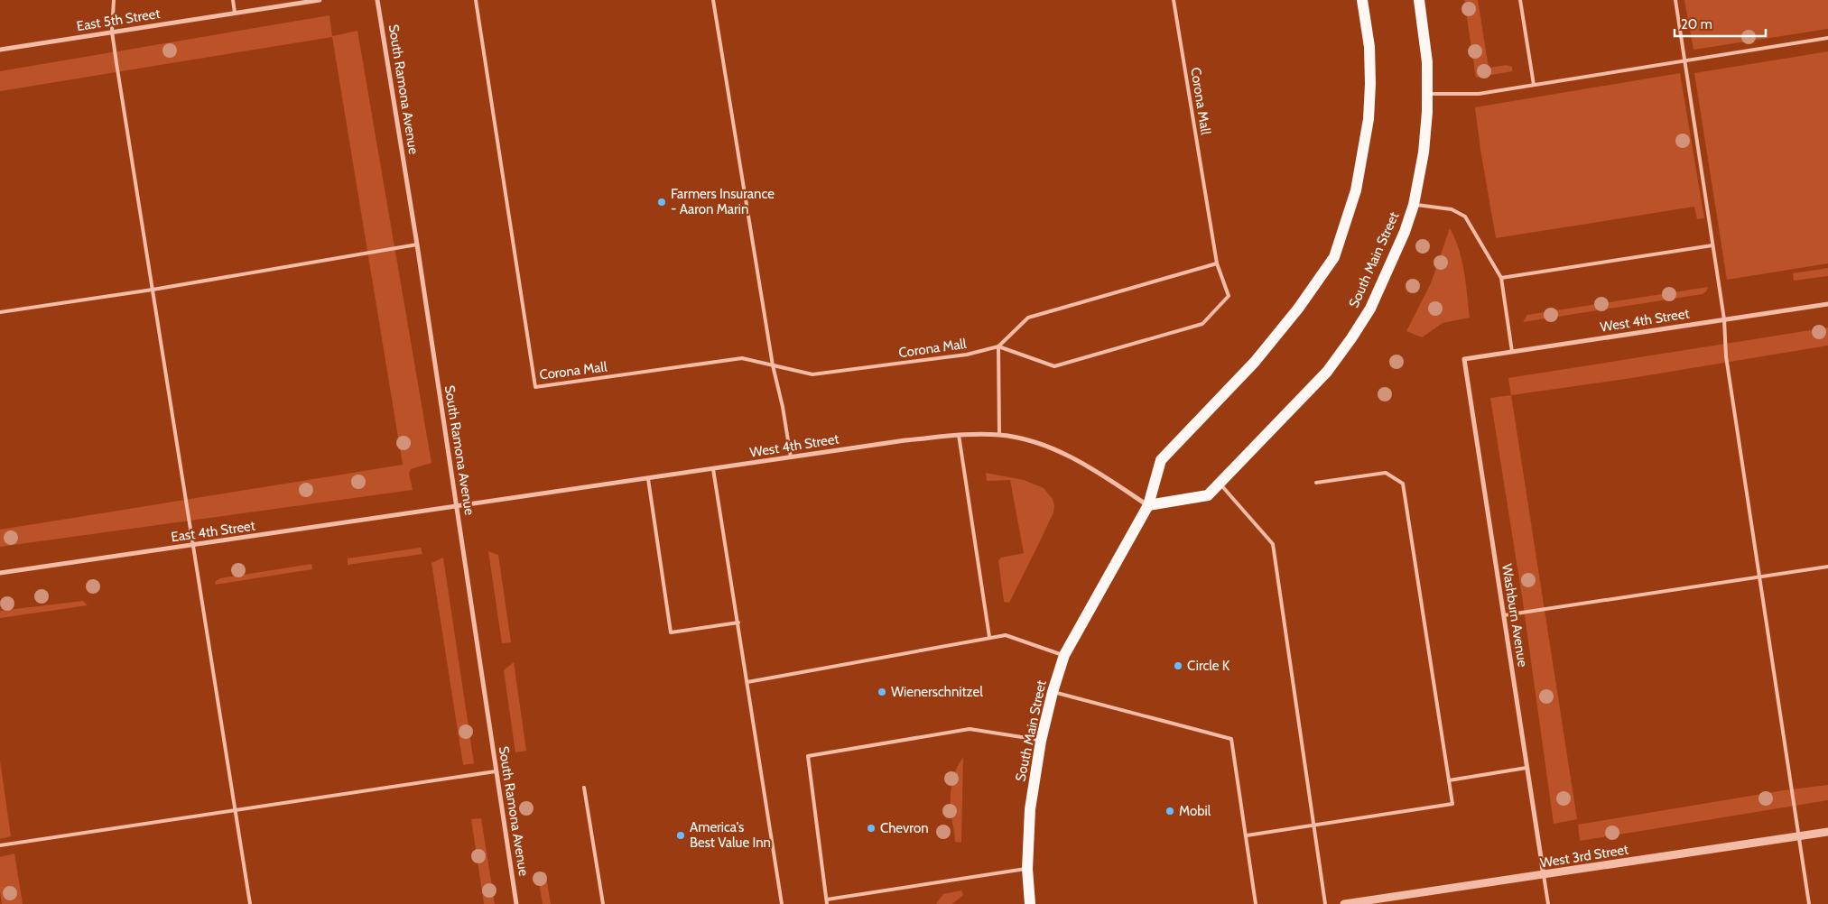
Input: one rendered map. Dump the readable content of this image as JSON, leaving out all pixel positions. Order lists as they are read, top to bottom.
{
  "streets": {
    "main road": ["South Main Street"],
    "street": [
      "East 5th Street",
      "South Ramona Avenue",
      "West 4th Street",
      "East 4th Street",
      "Washburn Avenue",
      "West 3rd Street"
    ],
    "lane": ["Corona Mall"]
  },
  "crossings": [
    ["South Ramona Avenue", "West 4th Street"],
    ["South Main Street", "West 4th Street"],
    ["West 4th Street", "East 4th Street"],
    ["West 4th Street", "Washburn Avenue"],
    ["Washburn Avenue", "West 3rd Street"]
  ],
  "places": [
    "Farmers Insurance - Aaron Marin",
    "Circle K",
    "Wienerschnitzel",
    "Mobil",
    "Chevron",
    "America's Best Value Inn"
  ],
  "scale_bar": "20 m"
}
